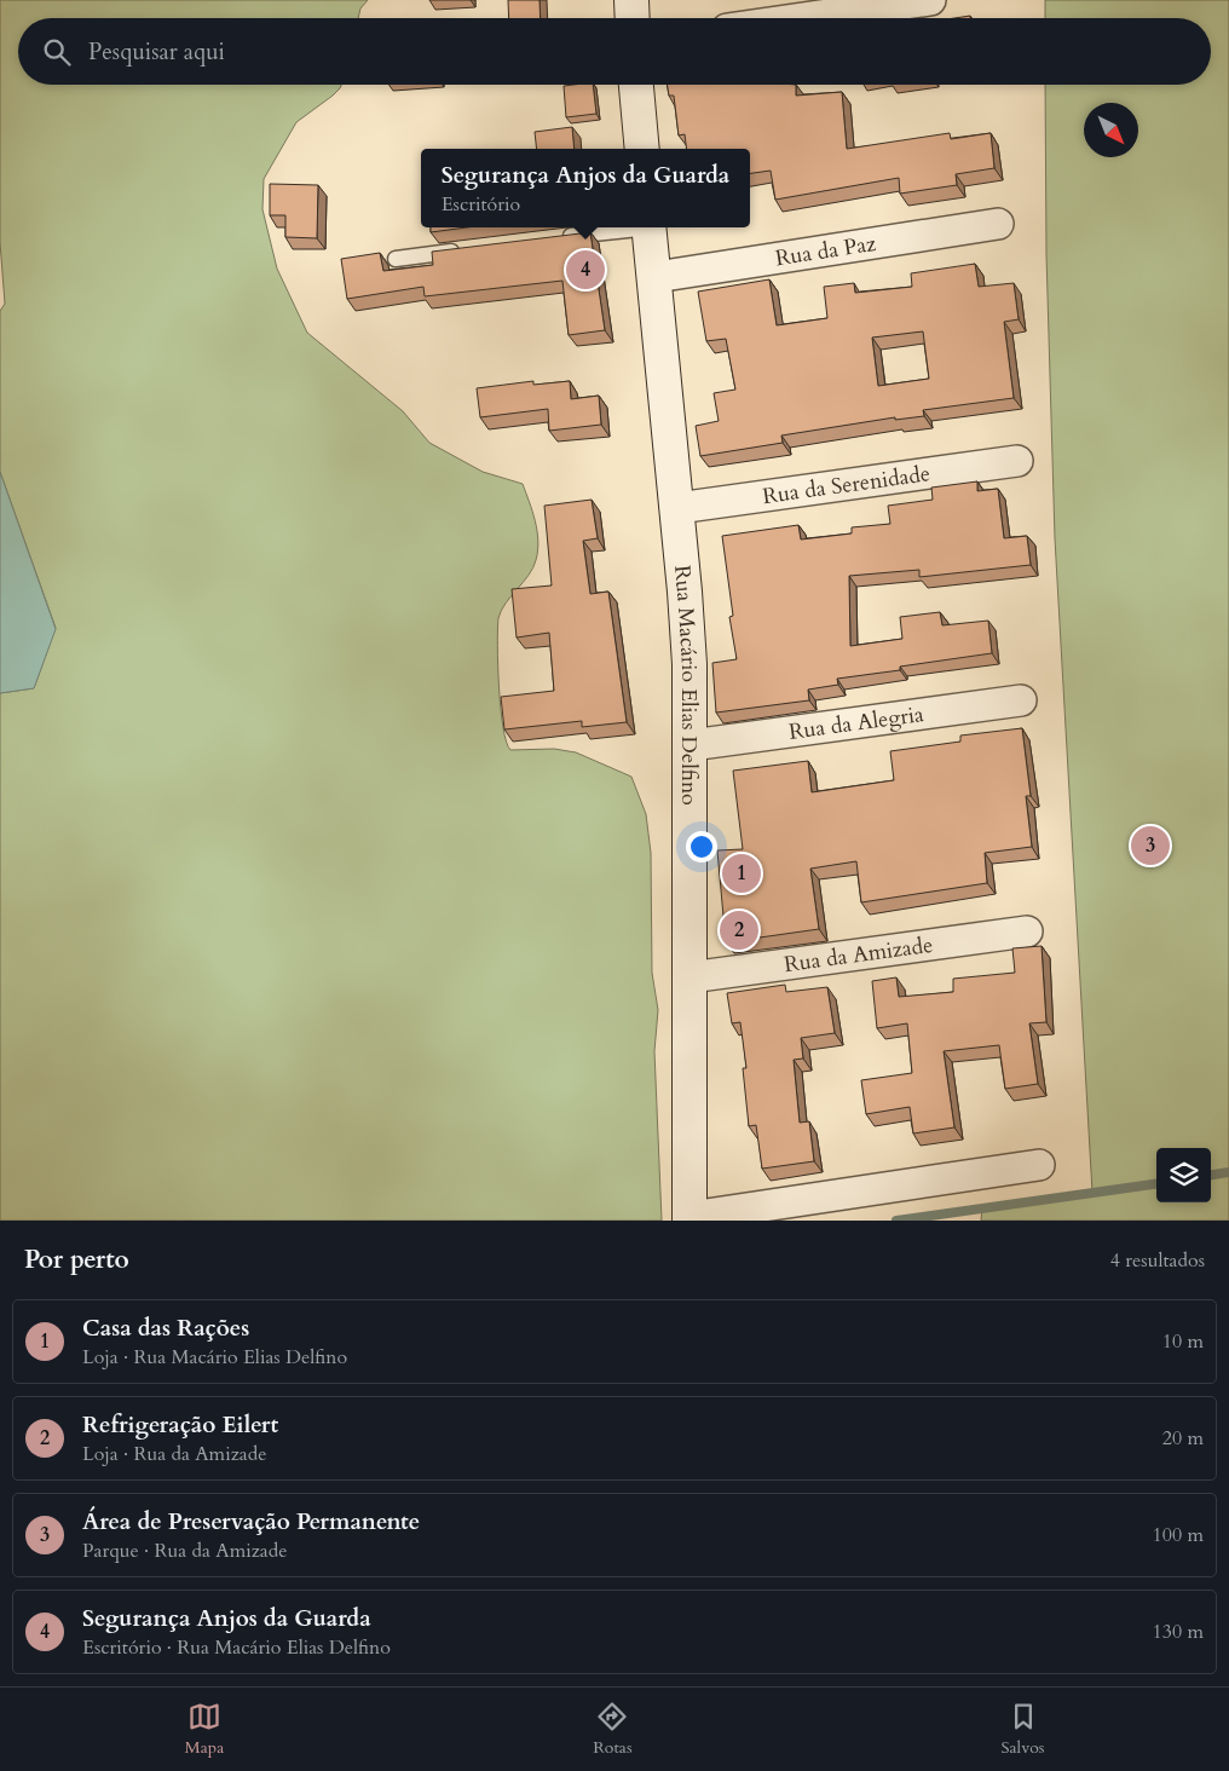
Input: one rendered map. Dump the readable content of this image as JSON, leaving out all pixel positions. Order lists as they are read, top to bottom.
{
  "streets": {
    "main road": ["Rua Macário Elias Delfino"],
    "street": [
      "Rua da Paz",
      "Rua da Serenidade",
      "Rua da Alegria",
      "Rua da Amizade"
    ]
  },
  "crossings": [
    ["Rua da Paz", "Rua Macário Elias Delfino"],
    ["Rua da Serenidade", "Rua Macário Elias Delfino"],
    ["Rua Macário Elias Delfino", "Rua da Alegria"],
    ["Rua Macário Elias Delfino", "Rua da Amizade"]
  ],
  "north": "bottom right",
  "page": {
    "search": "Pesquisar aqui",
    "popup": ["Segurança Anjos da Guarda", "Escritório"],
    "pins": [
      "4",
      "3",
      "1",
      "2"
    ],
    "heading": ["Por perto", "4 resultados"],
    "list": [
      {
        "mark": "1",
        "name": "Casa das Rações",
        "note": "Loja · Rua Macário Elias Delfino",
        "value": "10 m"
      },
      {
        "mark": "2",
        "name": "Refrigeração Eilert",
        "note": "Loja · Rua da Amizade",
        "value": "20 m"
      },
      {
        "mark": "3",
        "name": "Área de Preservação Permanente",
        "note": "Parque · Rua da Amizade",
        "value": "100 m"
      },
      {
        "mark": "4",
        "name": "Segurança Anjos da Guarda",
        "note": "Escritório · Rua Macário Elias Delfino",
        "value": "130 m"
      }
    ],
    "nav": ["Mapa", "Rotas", "Salvos"]
  }
}
